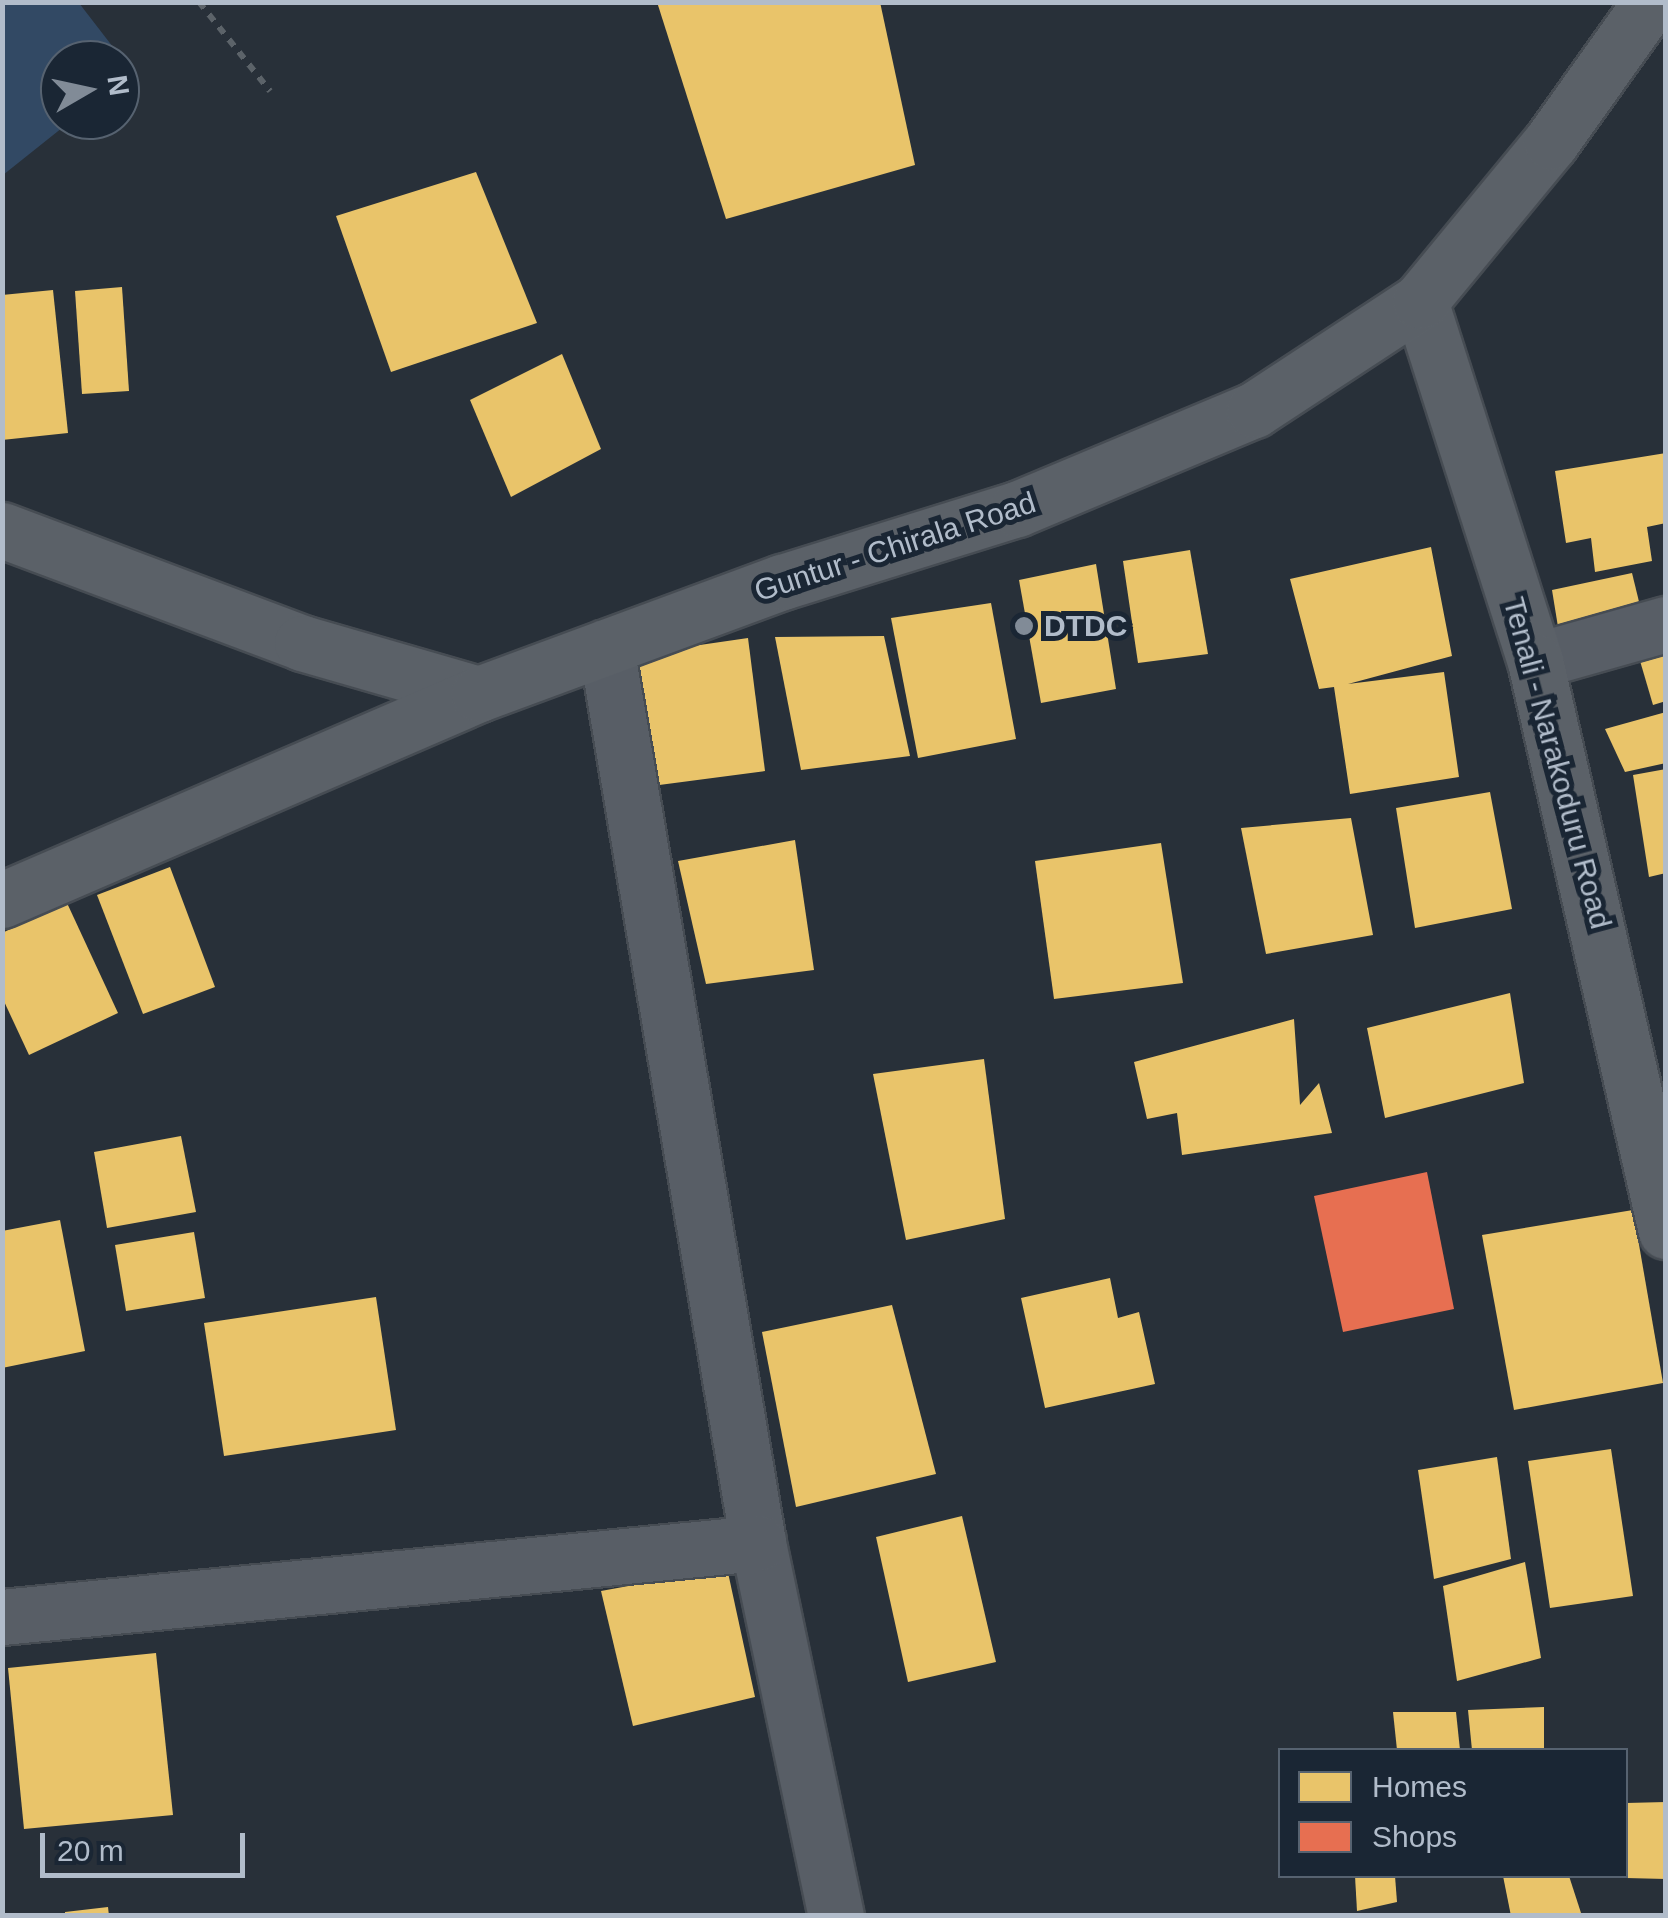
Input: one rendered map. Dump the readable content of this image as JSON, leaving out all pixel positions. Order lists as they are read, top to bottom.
{
  "streets": {
    "main road": ["Guntur - Chirala Road", "Tenali - Narakoduru Road"]
  },
  "crossings": [
    ["Guntur - Chirala Road", "Tenali - Narakoduru Road"]
  ],
  "places": ["DTDC"],
  "legend": ["Homes", "Shops"],
  "scale_bar": "20 m",
  "north": "right"
}
